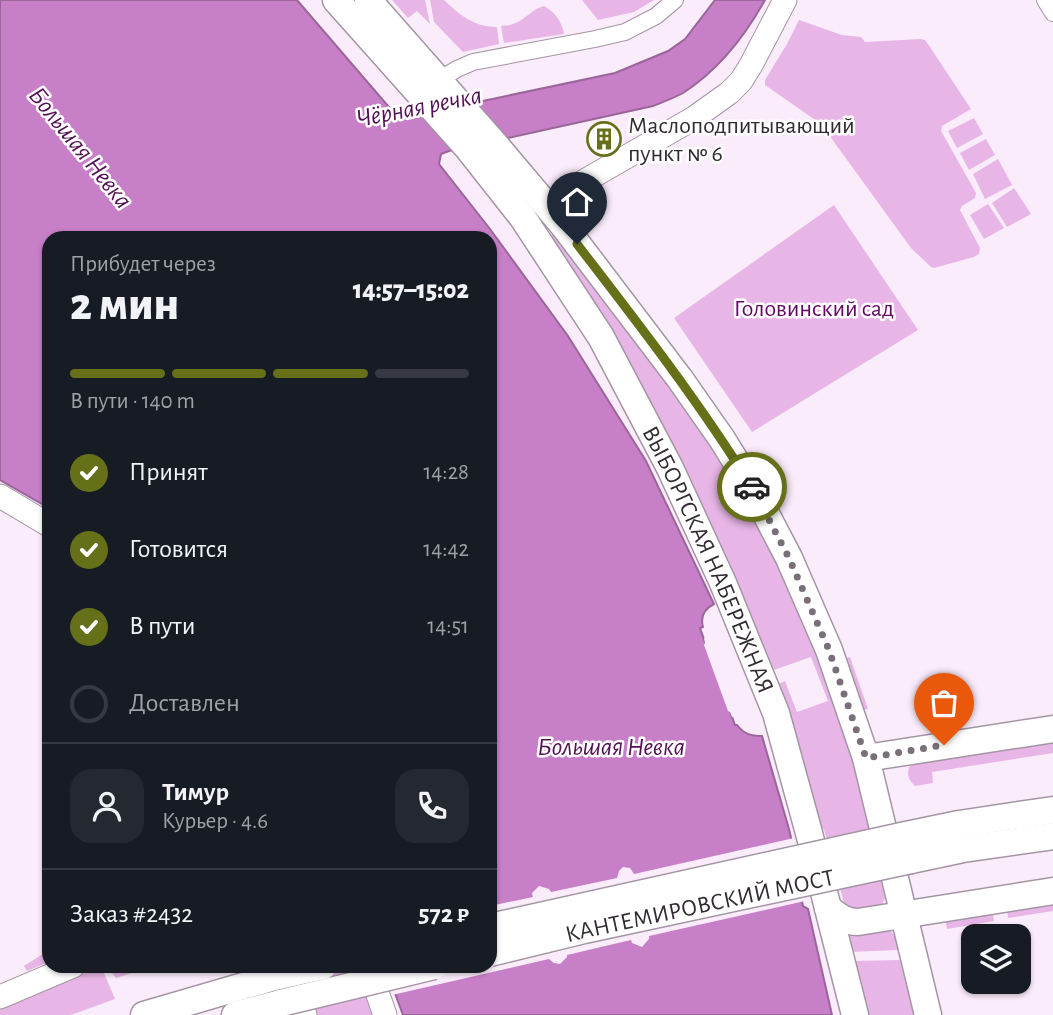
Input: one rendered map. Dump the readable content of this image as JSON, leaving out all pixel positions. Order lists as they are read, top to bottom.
{
  "streets": {
    "main road": ["ВЫБОРГСКАЯ НАБЕРЕЖНАЯ", "КАНТЕМИРОВСКИЙ МОСТ"]
  },
  "water": ["Чёрная речка", "Большая Невка"],
  "parks": ["Головинский сад"],
  "places": {
    "building": ["Маслоподпитывающий пункт № 6"]
  },
  "page": {
    "heading": ["2 мин", "Прибудет через", "14:57–15:02"],
    "panel": [
      "Тимур",
      "Курьер · 4.6",
      "Заказ #2432",
      "572 ₽"
    ],
    "bar": "В пути · 140 m",
    "list": [
      ["Принят", "14:28"],
      ["Готовится", "14:42"],
      ["В пути", "14:51"],
      "Доставлен"
    ]
  }
}
